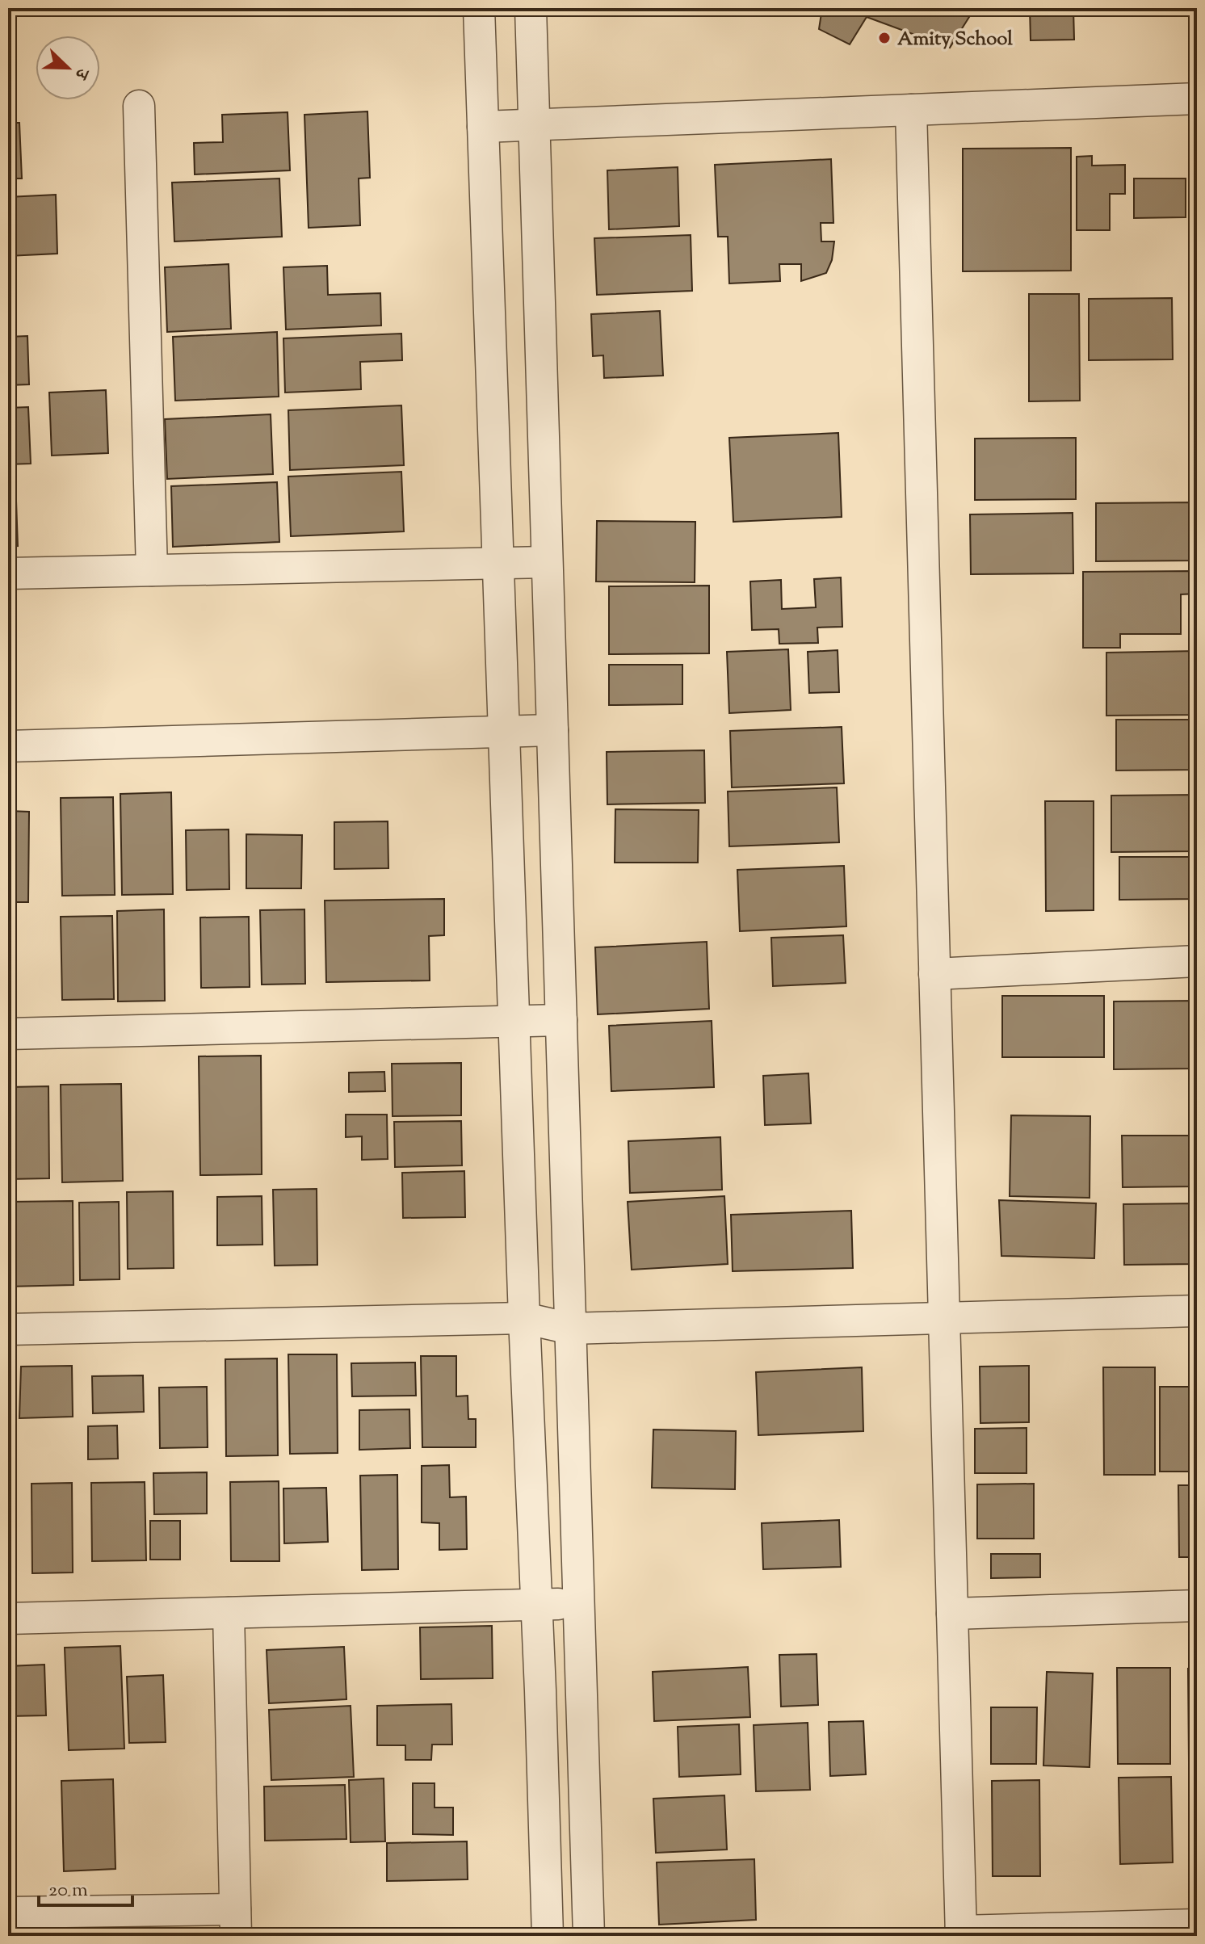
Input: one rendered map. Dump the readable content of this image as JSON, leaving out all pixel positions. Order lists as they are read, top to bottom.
{
  "places": ["Amity School"],
  "scale_bar": "20 m",
  "north": "bottom right"
}
